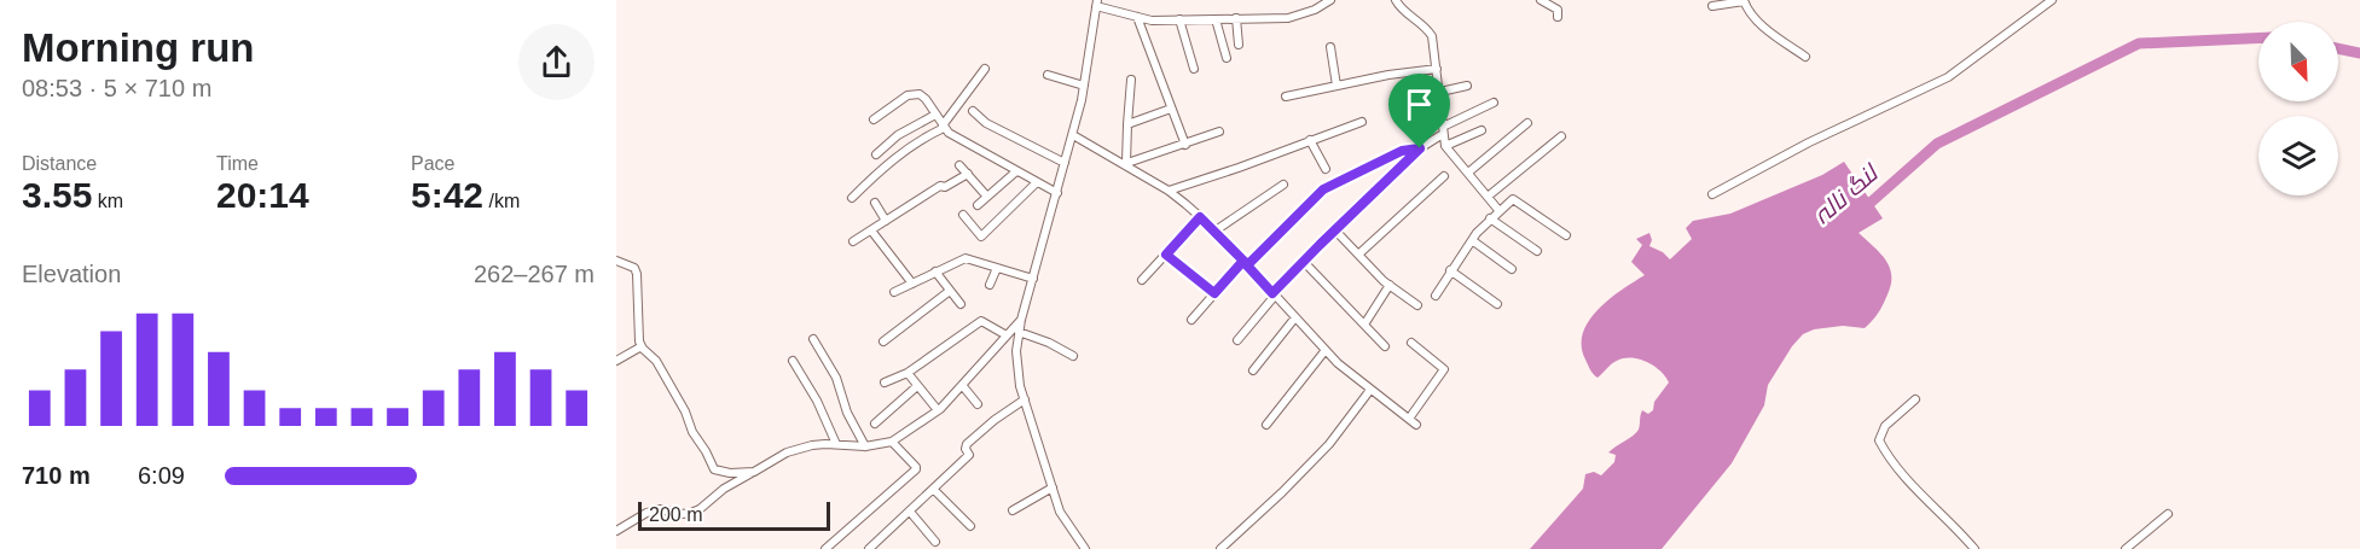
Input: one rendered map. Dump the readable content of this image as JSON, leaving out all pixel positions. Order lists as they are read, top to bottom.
{
  "water": ["لنگ نالہ"],
  "scale_bar": "200 m",
  "north": "bottom right",
  "page": {
    "heading": ["Morning run", "08:53 · 5 × 710 m"],
    "stats": [
      ["Distance", "3.55 km"],
      ["Time", "20:14"],
      ["Pace", "5:42 /km"]
    ],
    "chart": ["Elevation", "262–267 m"],
    "list": [
      {
        "name": "710 m",
        "note": "6:09"
      }
    ],
    "scale": "200 m"
  }
}
